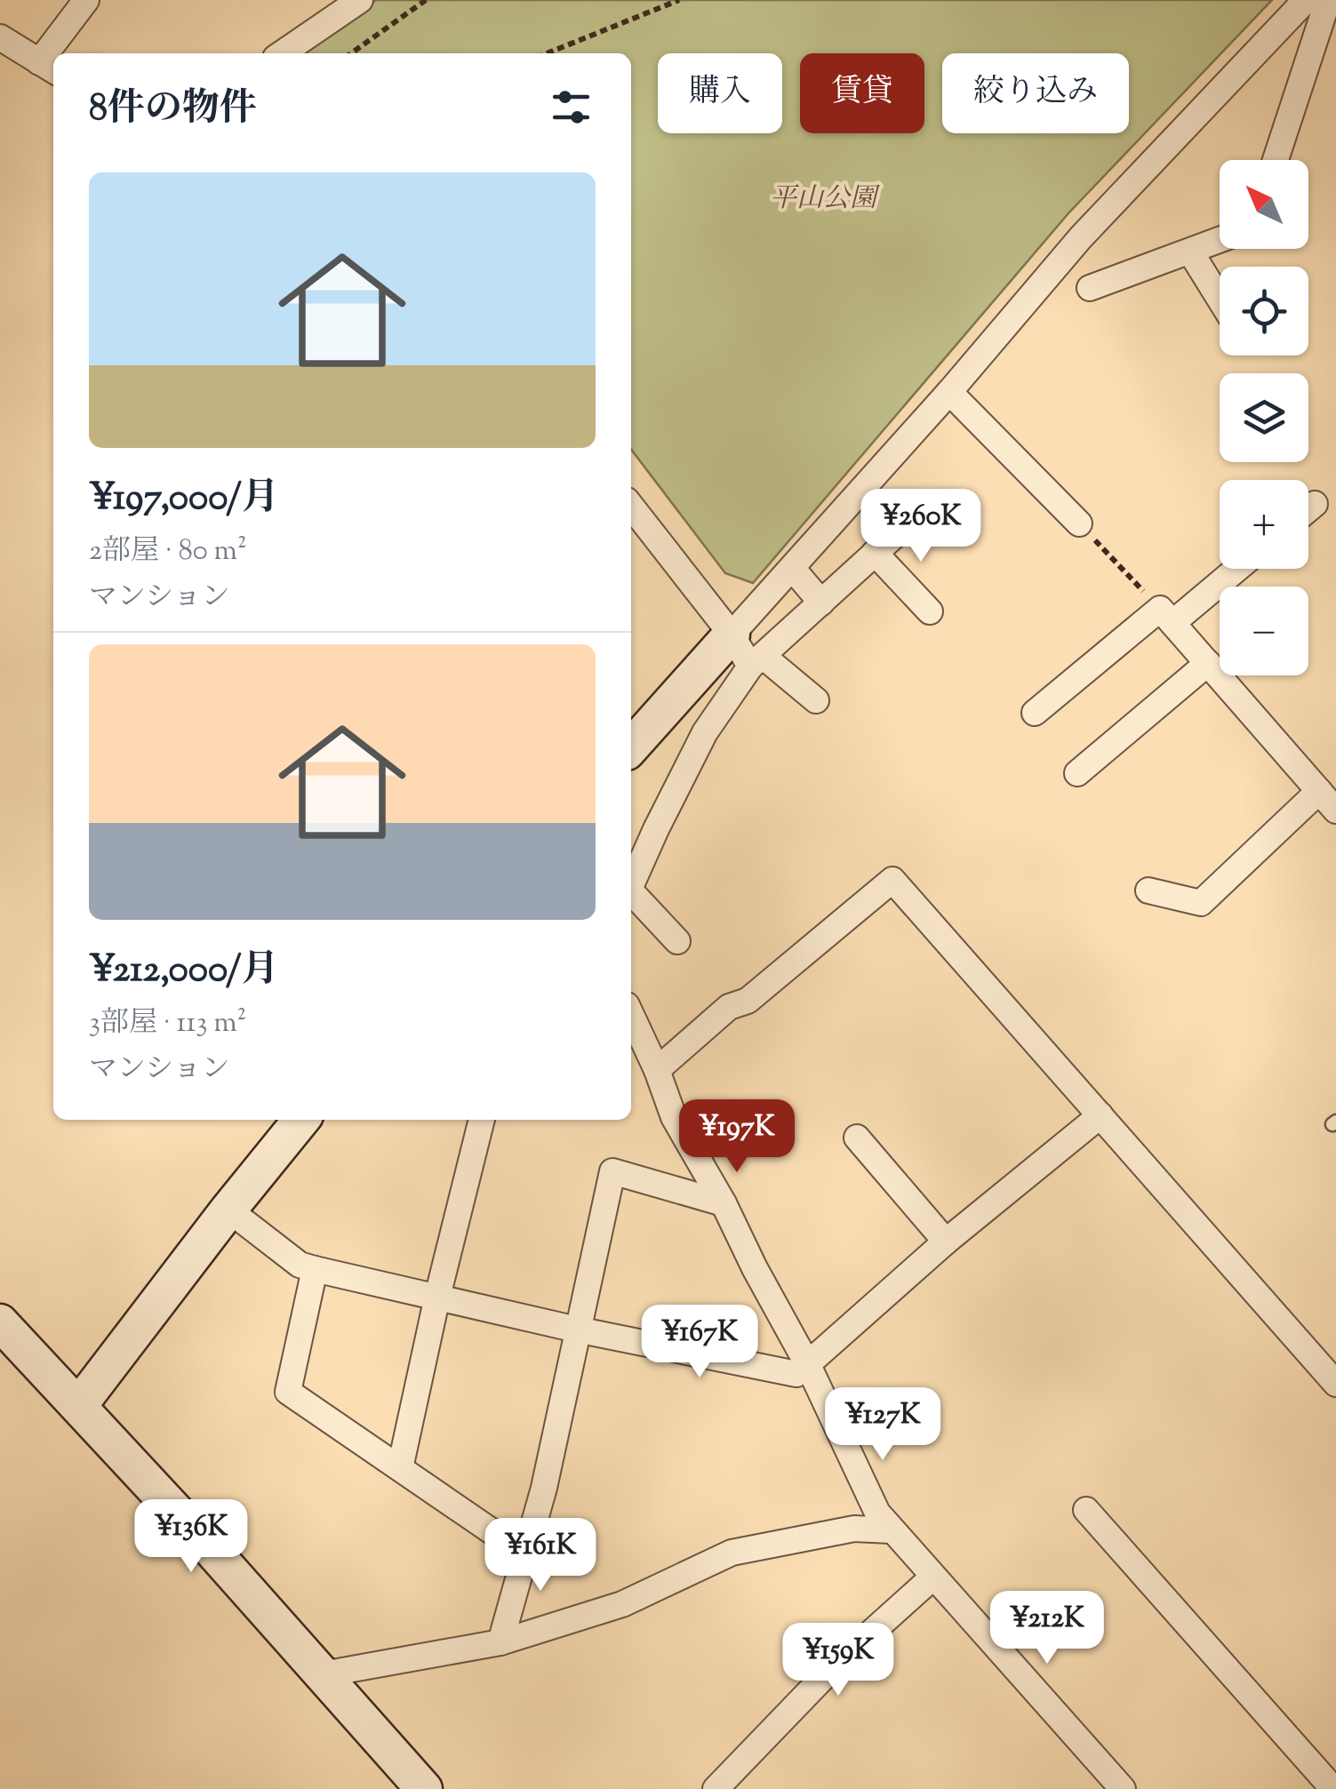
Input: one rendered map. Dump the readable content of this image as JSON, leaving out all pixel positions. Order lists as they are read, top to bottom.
{
  "parks": ["平山公園"],
  "north": "top left",
  "page": {
    "chip": ["購入", "賃貸", "絞り込み"],
    "heading": "8件の物件",
    "map_buttons": ["+", "−"],
    "list": [
      {
        "name": "¥197,000/月",
        "note": "2部屋 · 80 m² · マンション"
      },
      {
        "name": "¥212,000/月",
        "note": "3部屋 · 113 m² · マンション"
      }
    ],
    "price": [
      "¥260K",
      "¥197K",
      "¥167K",
      "¥127K",
      "¥136K",
      "¥161K",
      "¥212K",
      "¥159K"
    ]
  }
}
